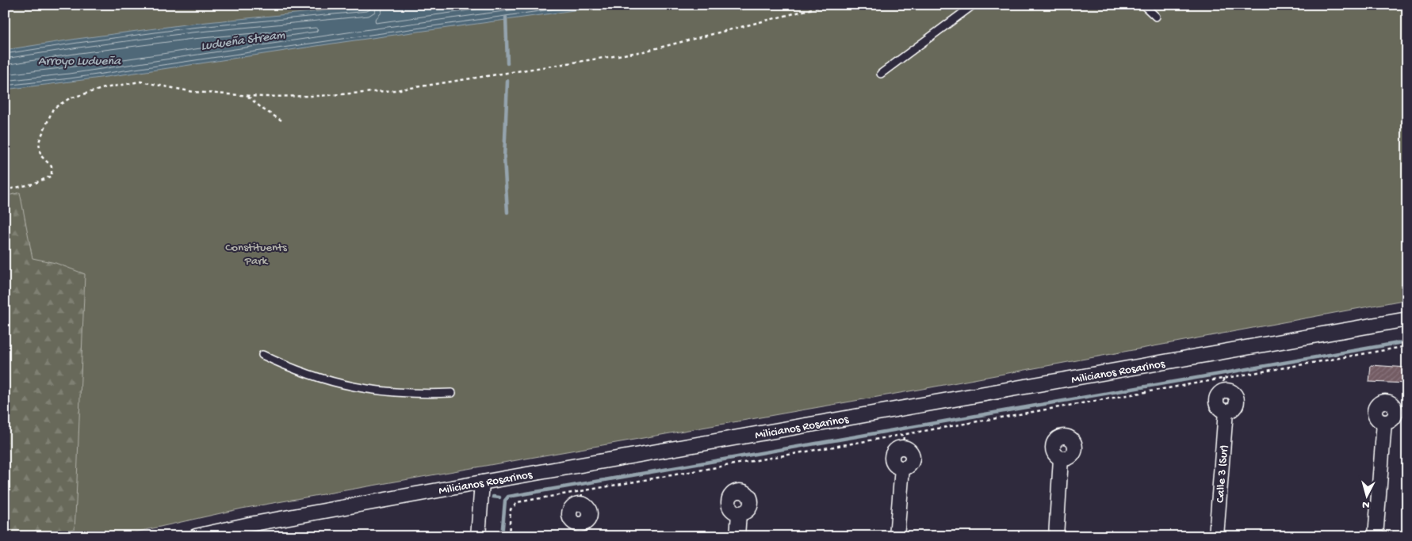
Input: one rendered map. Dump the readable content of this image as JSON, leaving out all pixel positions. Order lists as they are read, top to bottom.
{
  "streets": {
    "street": ["Milicianos Rosarinos", "Calle 3 (Sur)"]
  },
  "water": ["Ludueña Stream", "Arroyo Ludueña"],
  "parks": ["Constituents Park"],
  "north": "bottom"
}
